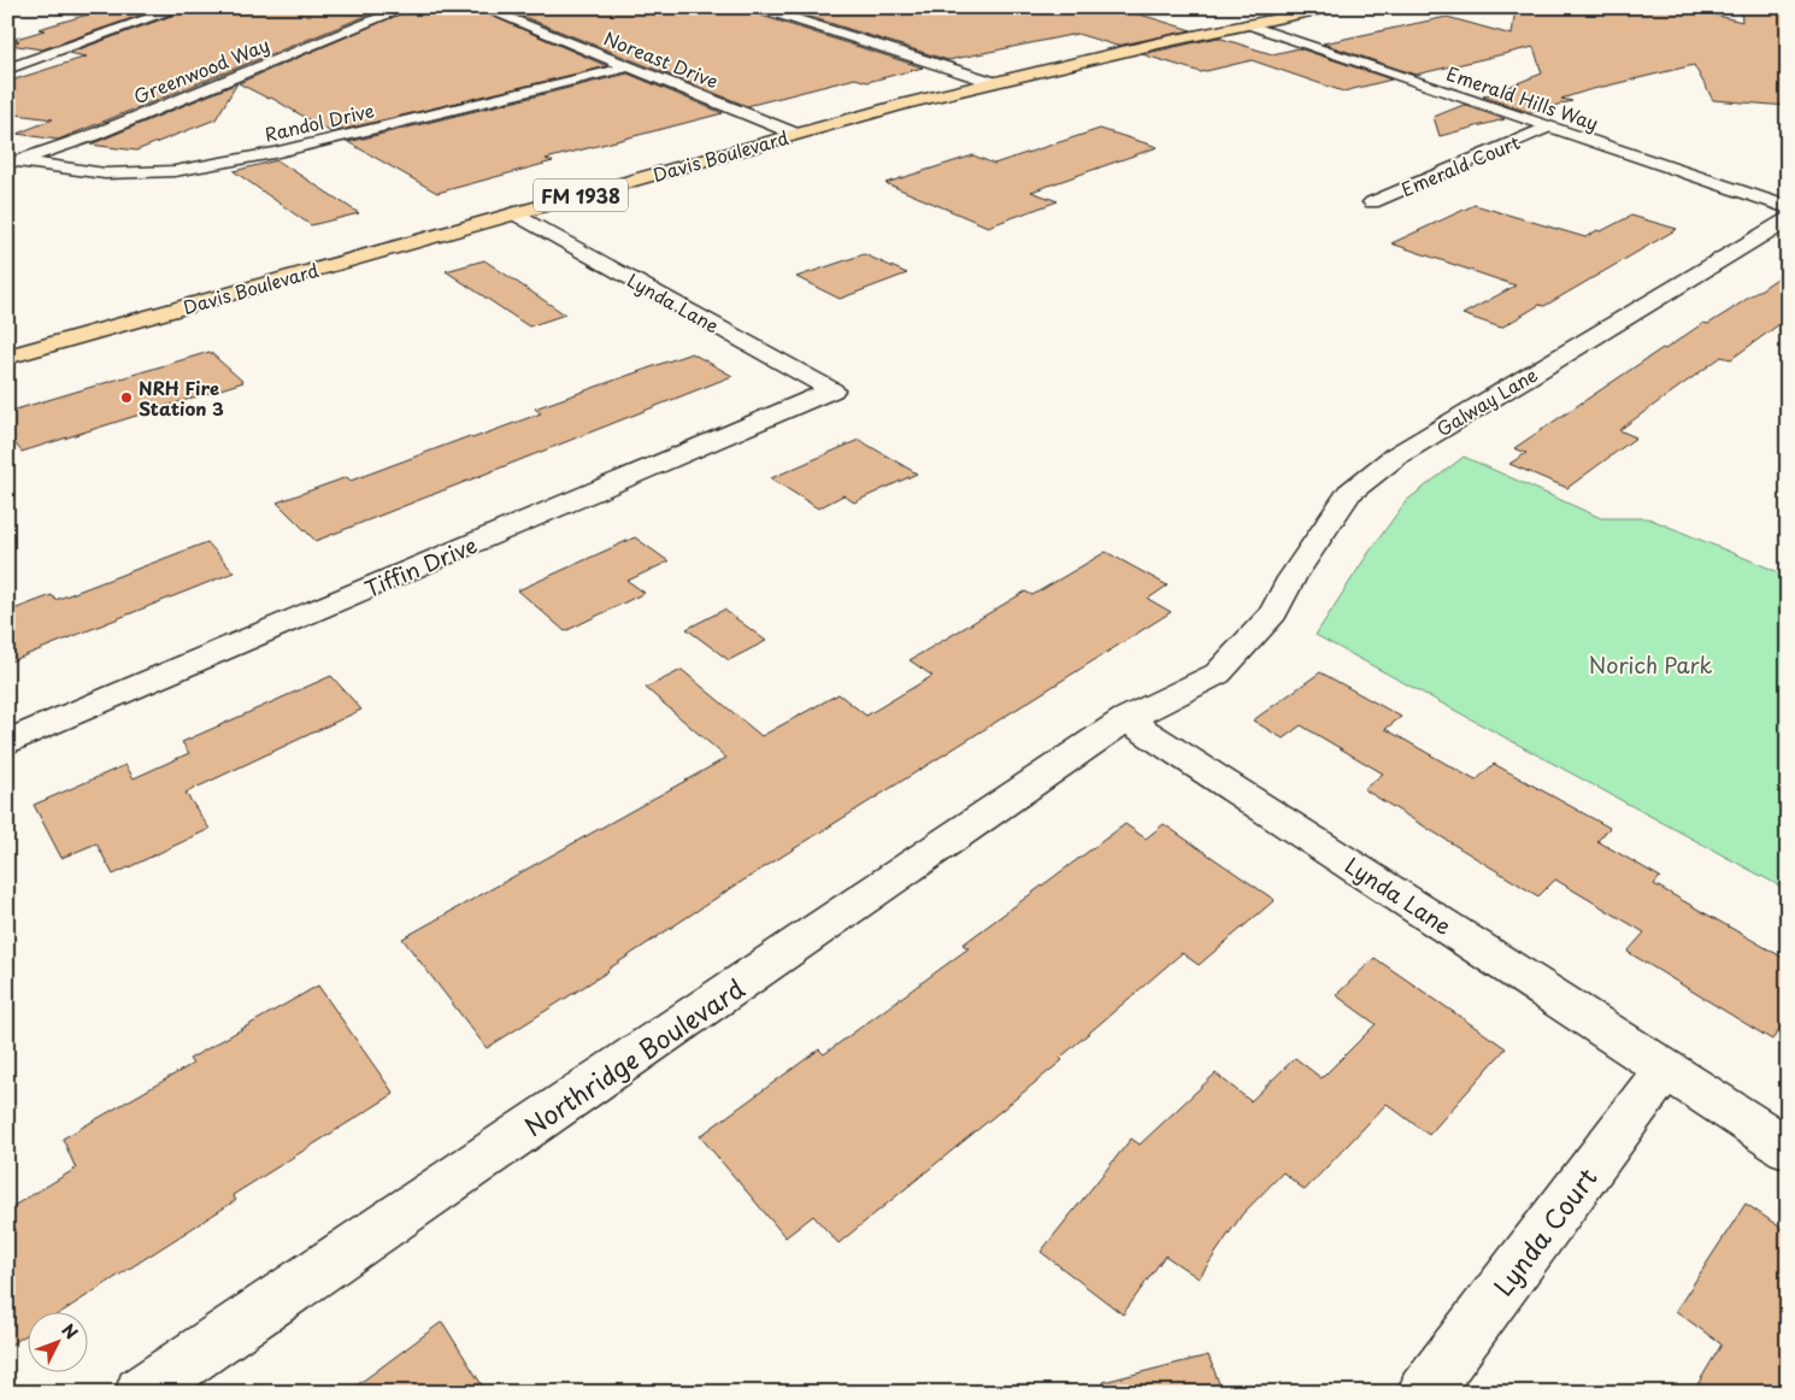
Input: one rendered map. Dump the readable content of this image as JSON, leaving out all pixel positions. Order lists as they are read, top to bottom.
{
  "streets": {
    "main road": ["Davis Boulevard", "FM 1938"],
    "street": [
      "Noreast Drive",
      "Greenwood Way",
      "Emerald Hills Way",
      "Randol Drive",
      "Emerald Court",
      "Lynda Lane",
      "Galway Lane",
      "Tiffin Drive",
      "Northridge Boulevard",
      "Lynda Court"
    ]
  },
  "crossings": [
    ["Noreast Drive", "Randol Drive"],
    ["Noreast Drive", "Davis Boulevard"],
    ["Greenwood Way", "Randol Drive"],
    ["Emerald Hills Way", "Davis Boulevard"],
    ["Emerald Hills Way", "Emerald Court"],
    ["Davis Boulevard", "Lynda Lane"],
    ["Lynda Lane", "Galway Lane"],
    ["Lynda Lane", "Tiffin Drive"],
    ["Lynda Lane", "Northridge Boulevard"],
    ["Lynda Lane", "Lynda Court"],
    ["Galway Lane", "Northridge Boulevard"]
  ],
  "parks": ["Norich Park"],
  "places": ["NRH Fire Station 3"],
  "north": "top right"
}
